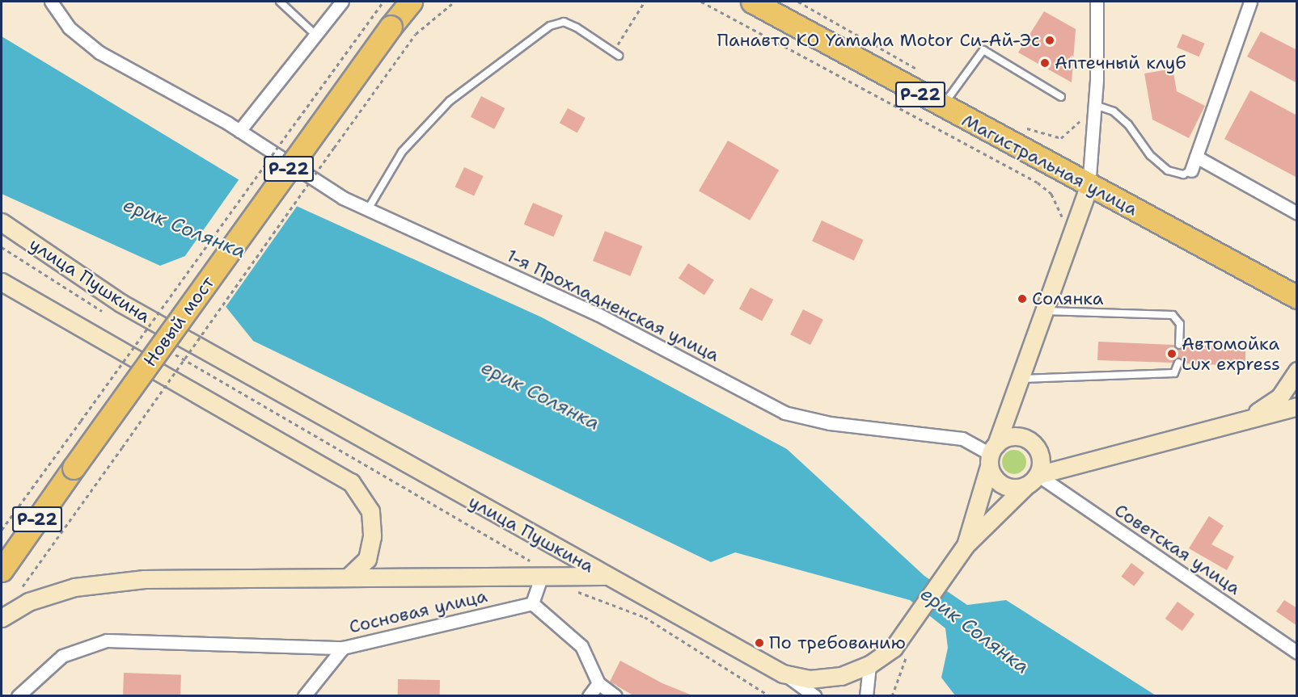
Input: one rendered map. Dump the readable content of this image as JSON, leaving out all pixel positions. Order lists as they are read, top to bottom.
{
  "streets": {
    "highway": ["Р-22", "Магистральная улица", "Новый мост"],
    "main road": ["улица Пушкина"],
    "street": ["1-я Прохладненская улица", "Советская улица", "Сосновая улица"]
  },
  "crossings": [
    ["Магистральная улица", "улица Пушкина"],
    ["улица Пушкина", "1-я Прохладненская улица"],
    ["улица Пушкина", "Советская улица"],
    ["1-я Прохладненская улица", "Советская улица"]
  ],
  "water": ["ерик Солянка"],
  "places": [
    "Панавто КО Yamaha Motor Си-Ай-Эс",
    "Аптечный клуб",
    "Солянка",
    "Автомойка Lux express",
    "По требованию"
  ]
}
